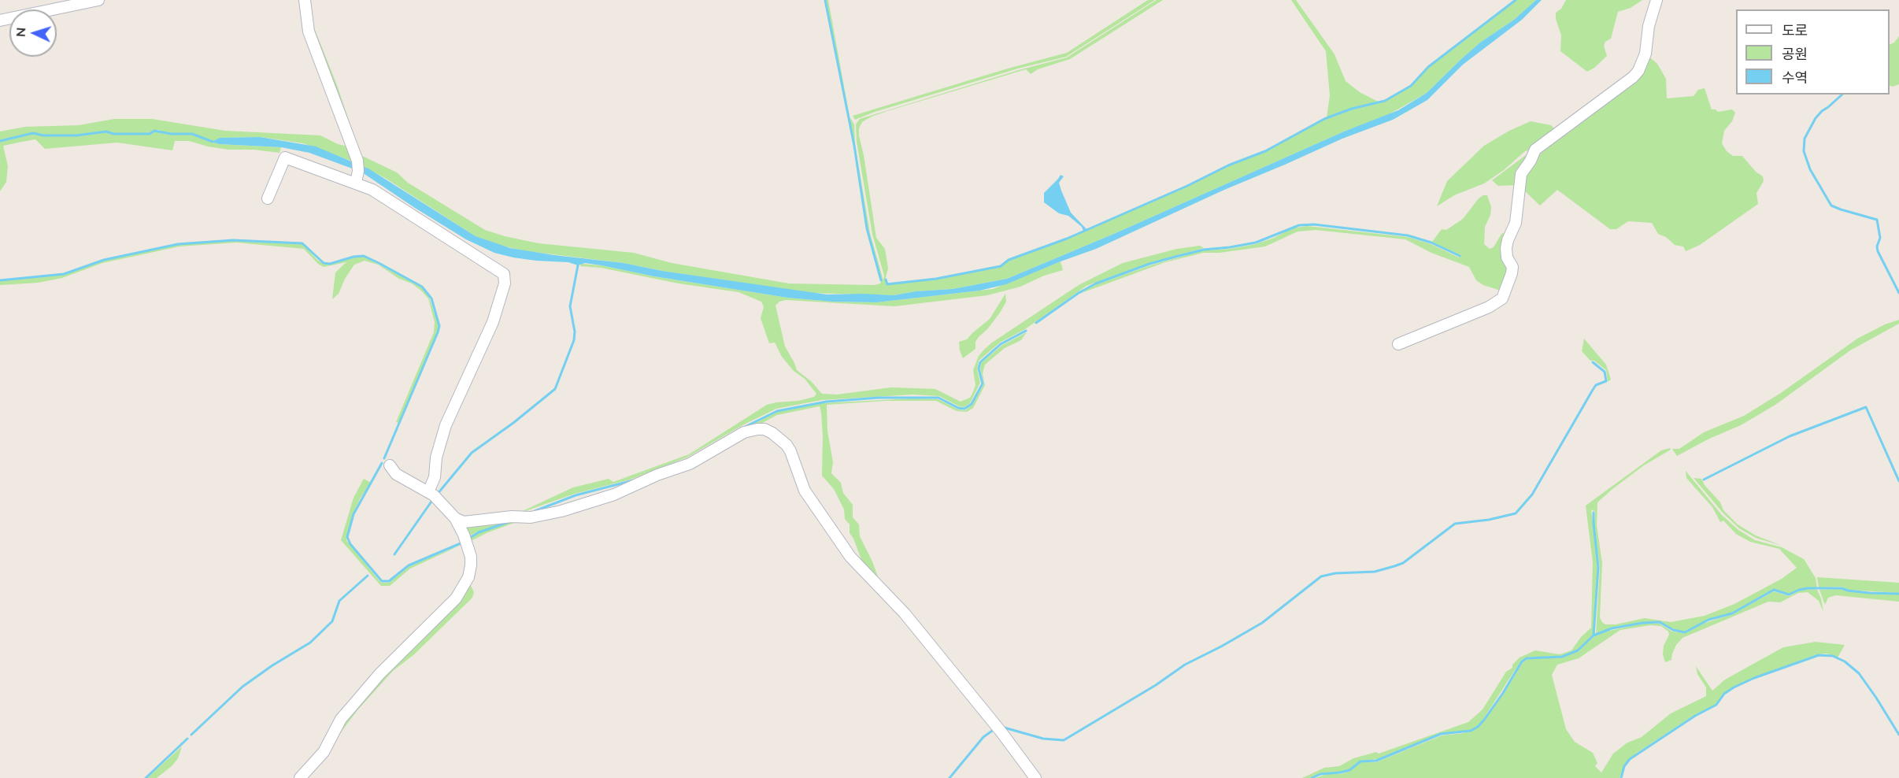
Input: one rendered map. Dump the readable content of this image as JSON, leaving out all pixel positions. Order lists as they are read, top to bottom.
{
  "legend": ["도로", "공원", "수역"],
  "north": "left"
}
